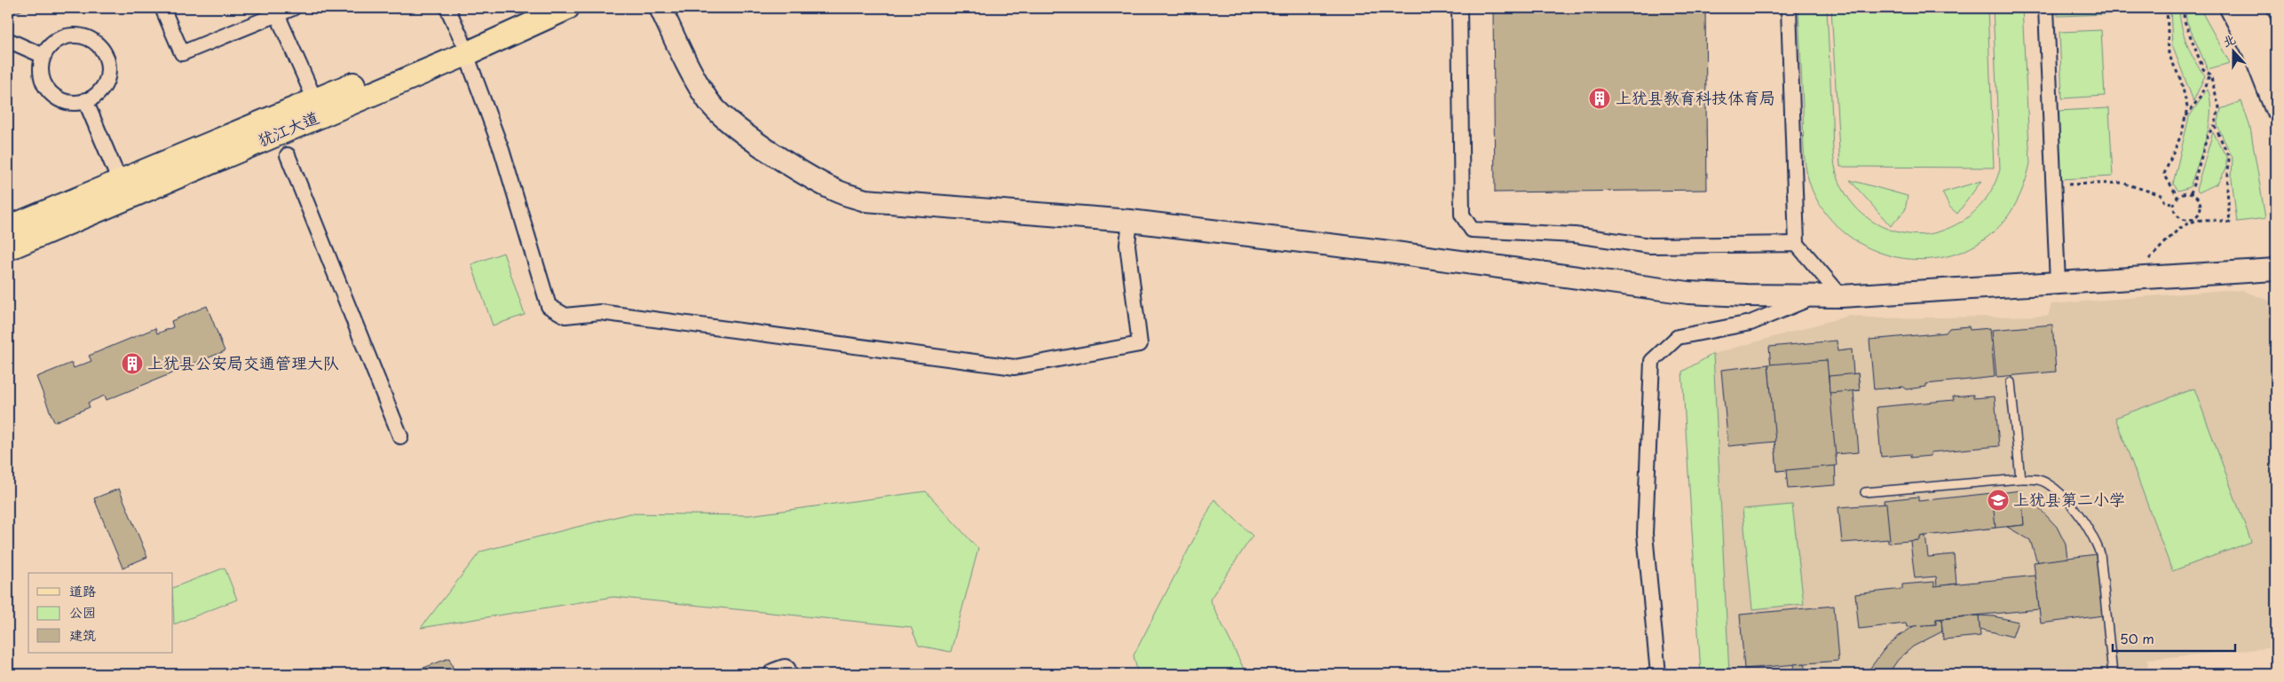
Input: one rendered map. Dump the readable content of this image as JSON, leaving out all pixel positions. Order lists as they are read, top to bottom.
{
  "streets": {
    "main road": ["犹江大道"]
  },
  "places": {
    "building": ["上犹县教育科技体育局", "上犹县公安局交通管理大队"],
    "school or university": ["上犹县第二小学"]
  },
  "legend": ["道路", "公园", "建筑"],
  "scale_bar": "50 m",
  "north": "top"
}
